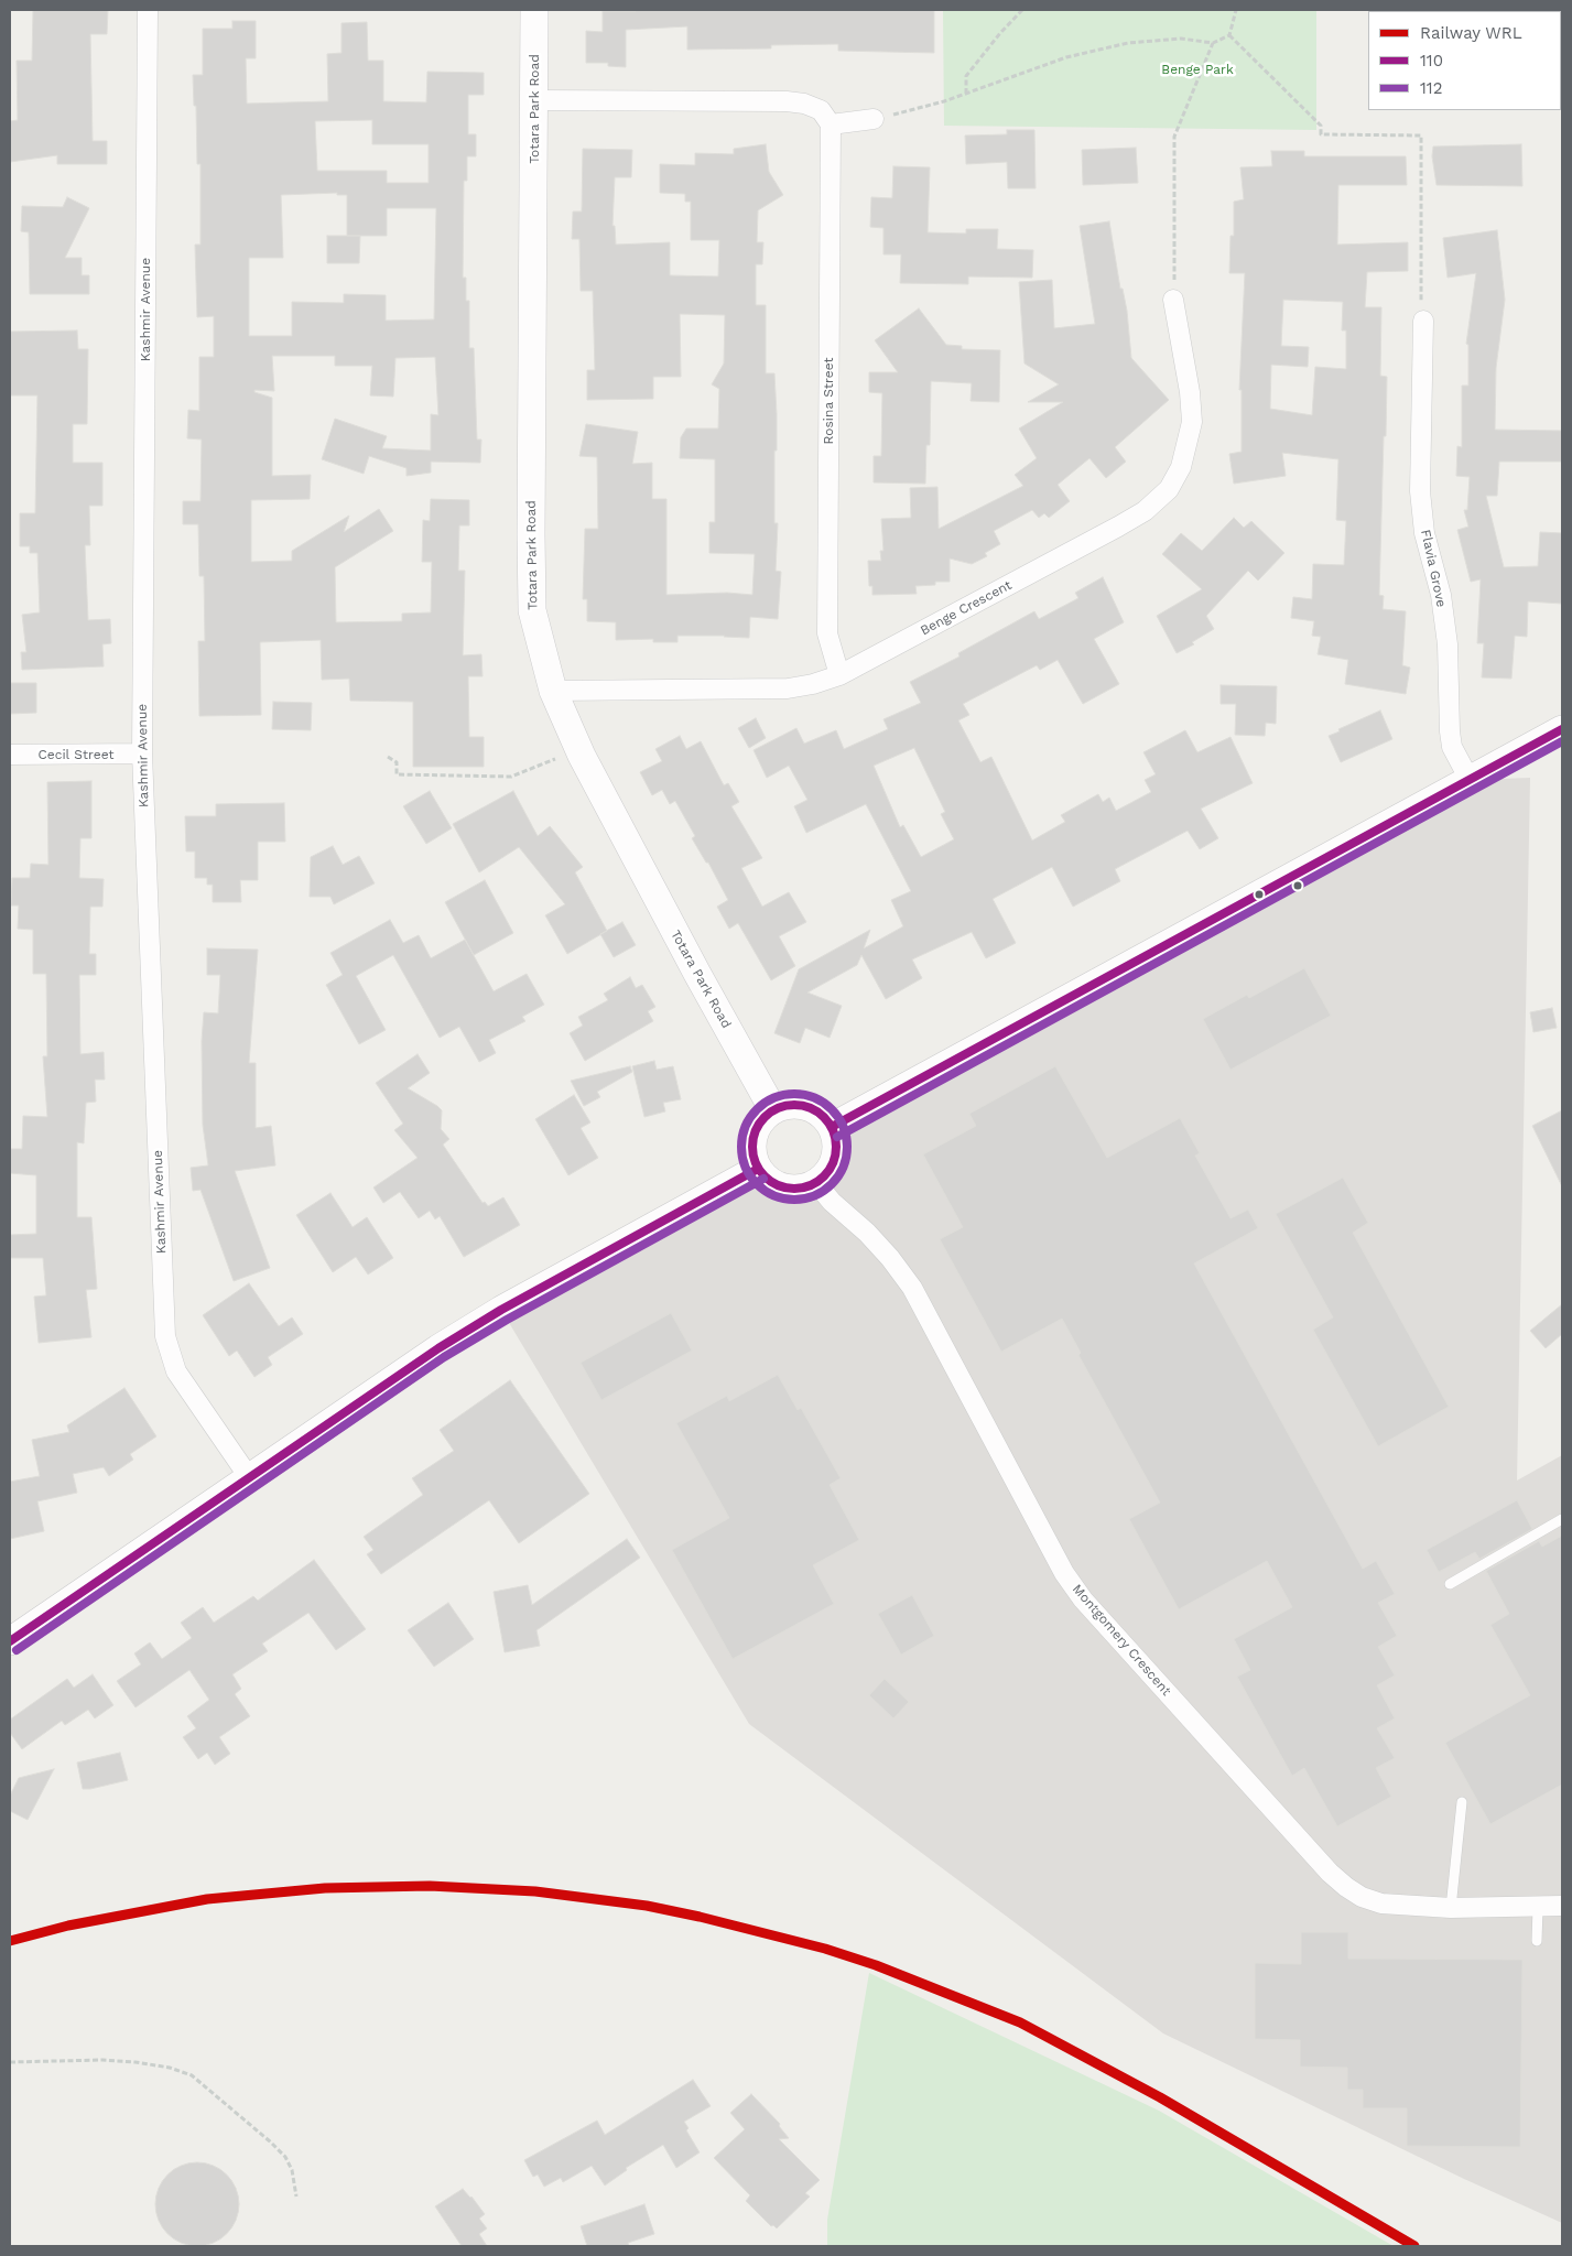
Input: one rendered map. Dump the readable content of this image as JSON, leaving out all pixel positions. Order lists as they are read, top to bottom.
{
  "streets": {
    "main road": ["Totara Park Road"],
    "street": [
      "Kashmir Avenue",
      "Rosina Street",
      "Flavia Grove",
      "Benge Crescent",
      "Cecil Street",
      "Montgomery Crescent"
    ]
  },
  "crossings": [
    ["Totara Park Road", "Benge Crescent"],
    ["Totara Park Road", "Montgomery Crescent"],
    ["Kashmir Avenue", "Cecil Street"],
    ["Rosina Street", "Benge Crescent"]
  ],
  "parks": ["Benge Park"],
  "lines": ["transit line 110", "transit line 112", "rail line WRL"],
  "legend": ["Railway WRL", "110", "112"]
}
